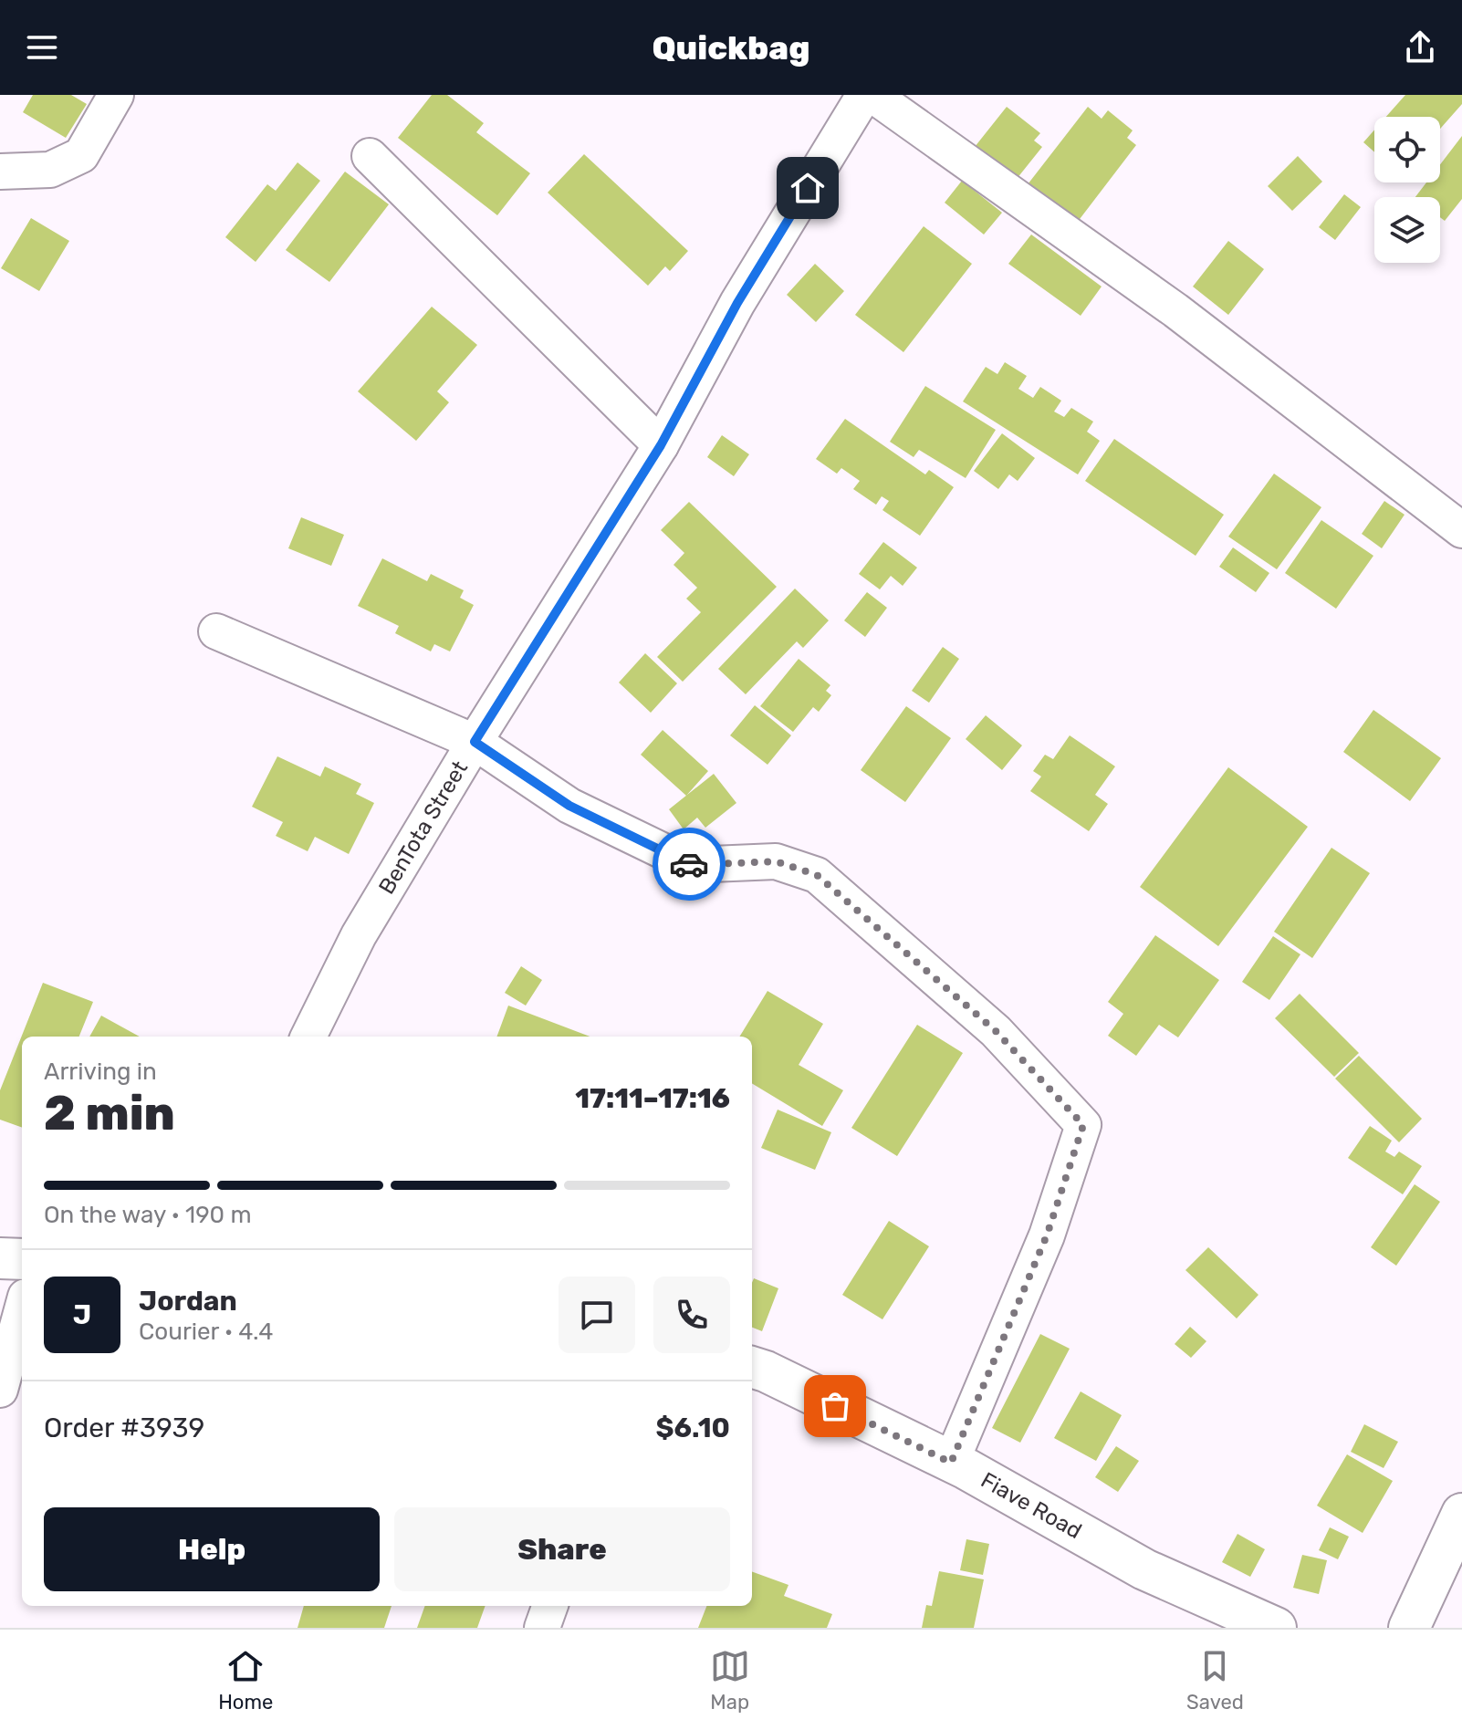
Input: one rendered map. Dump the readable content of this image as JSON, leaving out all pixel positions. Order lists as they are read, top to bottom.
{
  "streets": {
    "street": ["BenTota Street", "Fiave Road"]
  },
  "page": {
    "header": "Quickbag",
    "heading": ["2 min", "Arriving in", "17:11–17:16"],
    "panel": [
      "Jordan",
      "Courier · 4.4",
      "Order #3939",
      "$6.10"
    ],
    "bar": "On the way · 190 m",
    "round": "J",
    "buttons": ["Help", "Share"],
    "tabs": ["Home", "Map", "Saved"]
  }
}
